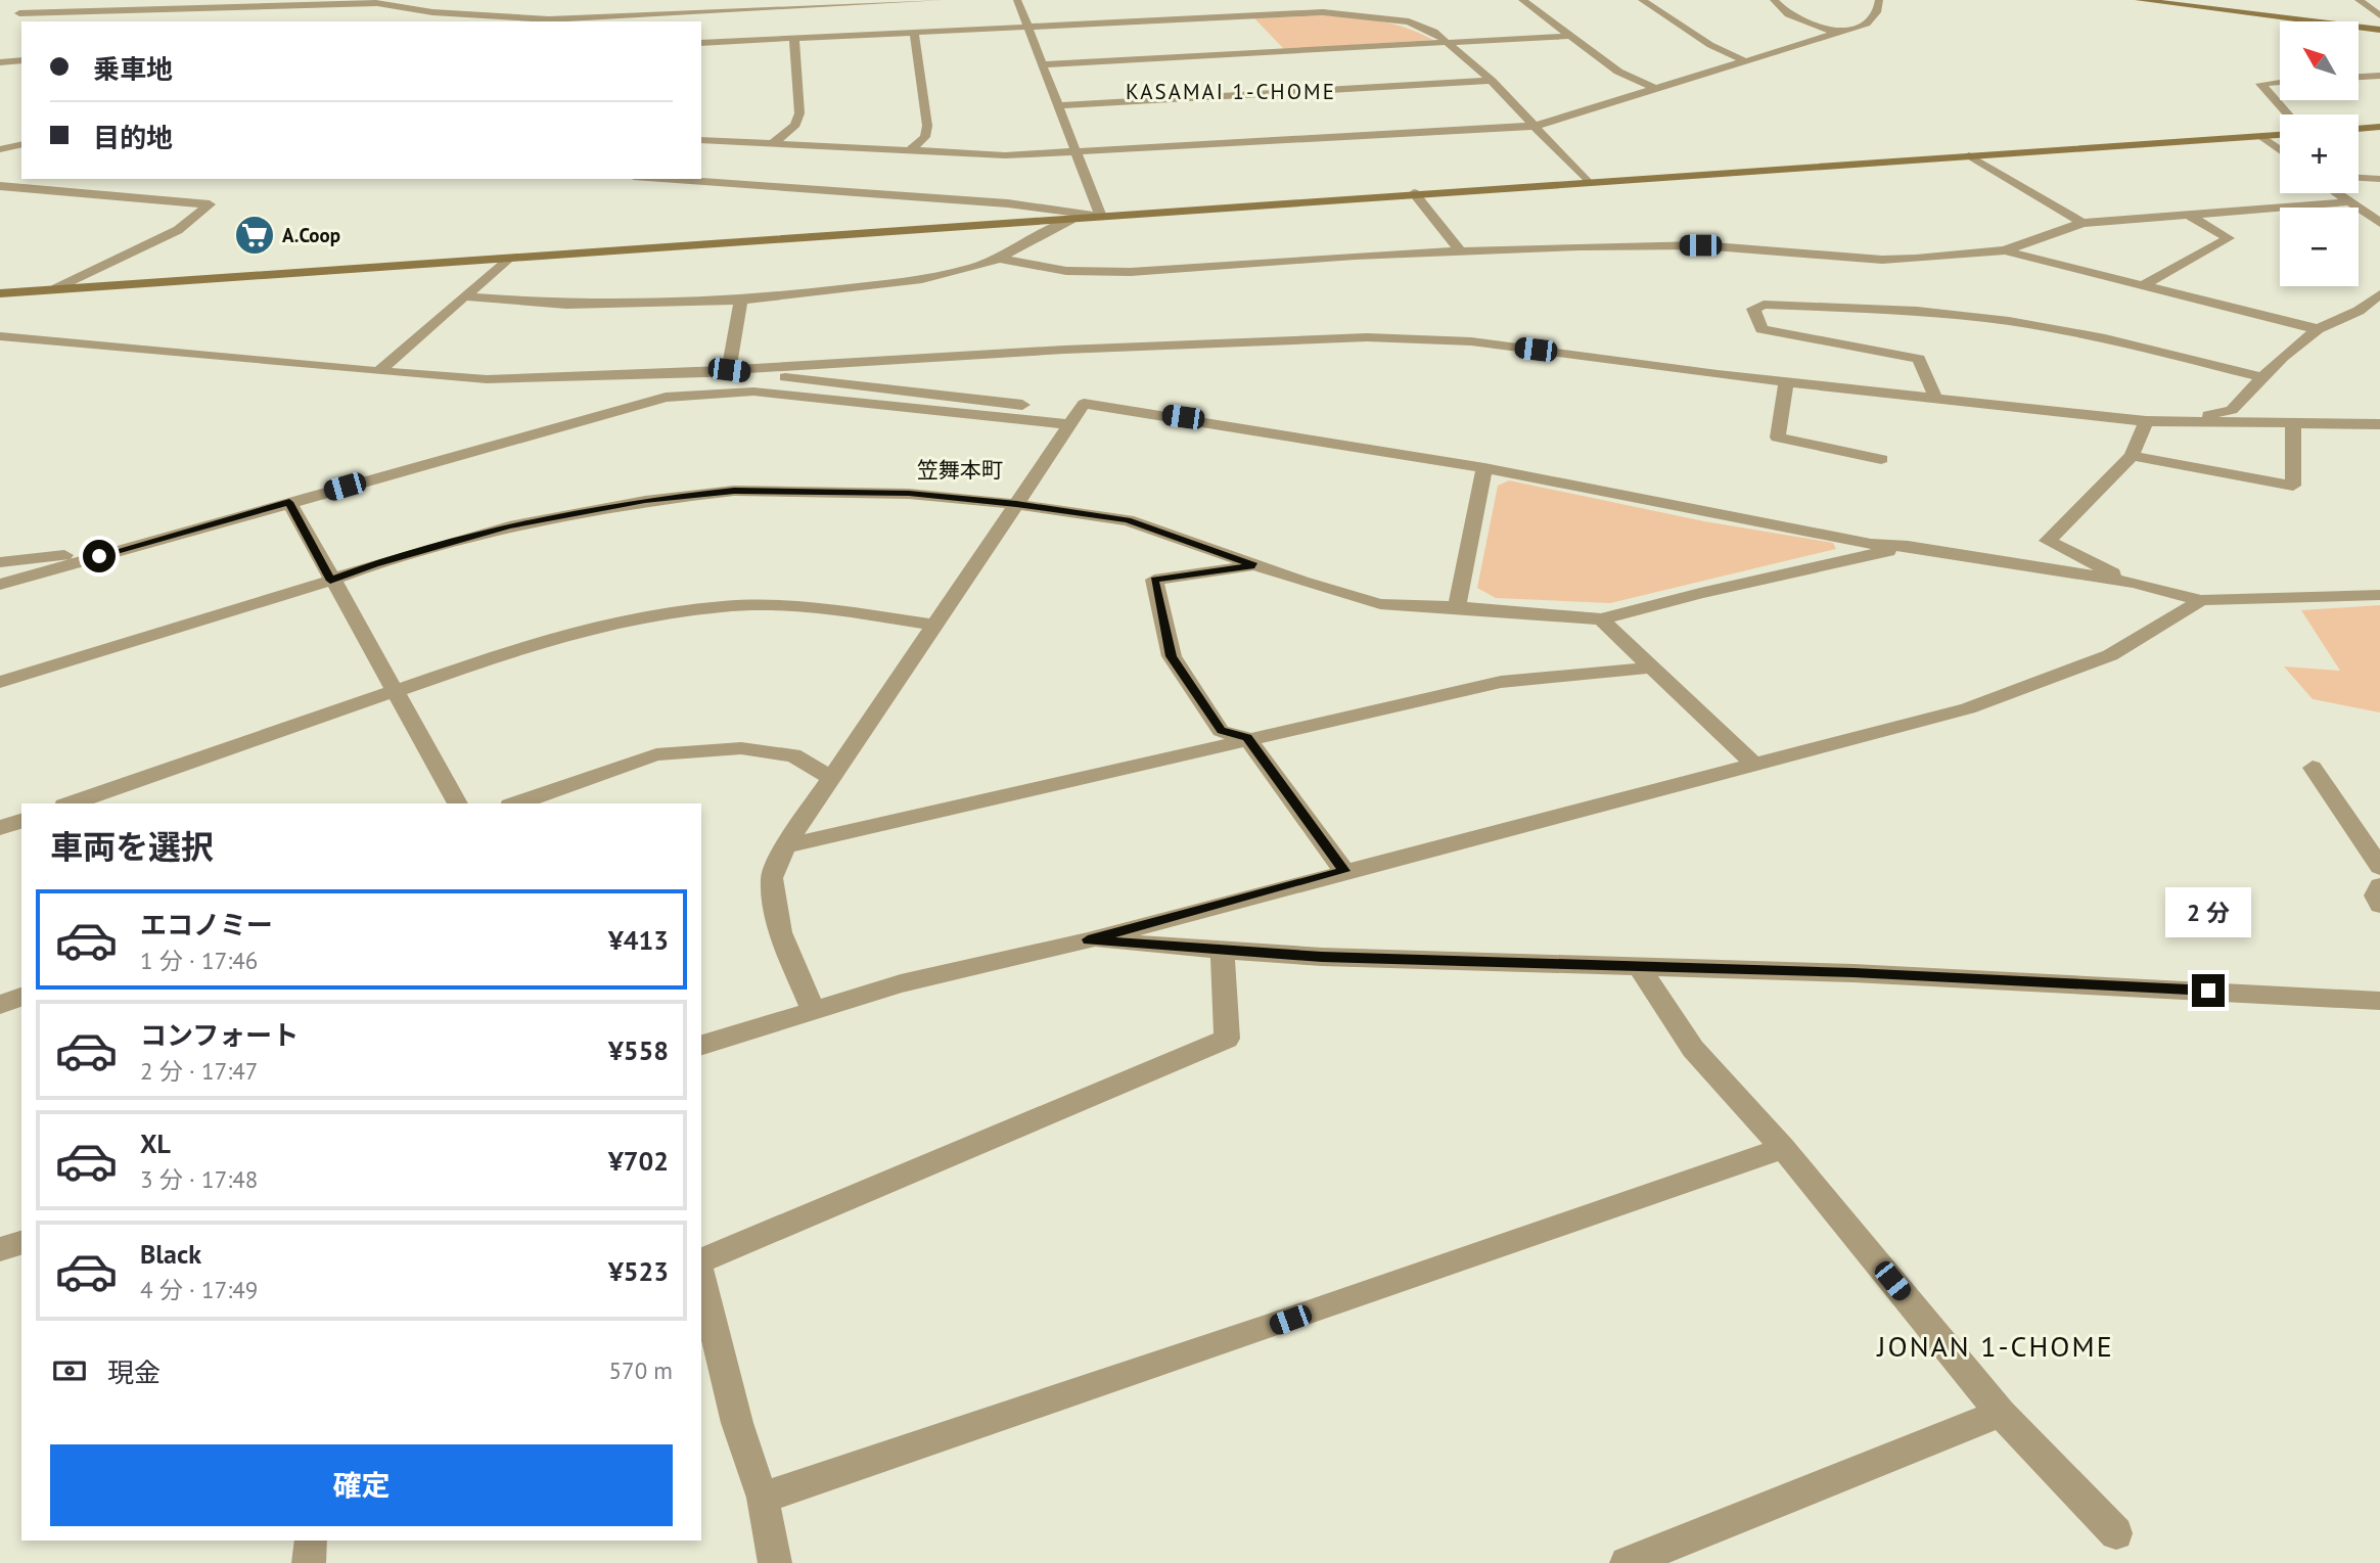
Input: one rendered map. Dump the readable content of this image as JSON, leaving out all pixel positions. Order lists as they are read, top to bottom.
{
  "districts": ["KASAMAI 1-CHOME", "笠舞本町", "JONAN 1-CHOME"],
  "places": {
    "supermarket": ["A.Coop"]
  },
  "north": "top left",
  "page": {
    "map_buttons": ["+", "−"],
    "banner": ["乗車地", "目的地"],
    "heading": "車両を選択",
    "bubble": "2 分",
    "list": [
      {
        "name": "エコノミー",
        "note": "1 分 · 17:46",
        "value": "¥413"
      },
      {
        "name": "コンフォート",
        "note": "2 分 · 17:47",
        "value": "¥558"
      },
      {
        "name": "XL",
        "note": "3 分 · 17:48",
        "value": "¥702"
      },
      {
        "name": "Black",
        "note": "4 分 · 17:49",
        "value": "¥523"
      }
    ],
    "pay": ["現金", "570 m"],
    "buttons": "確定"
  }
}
